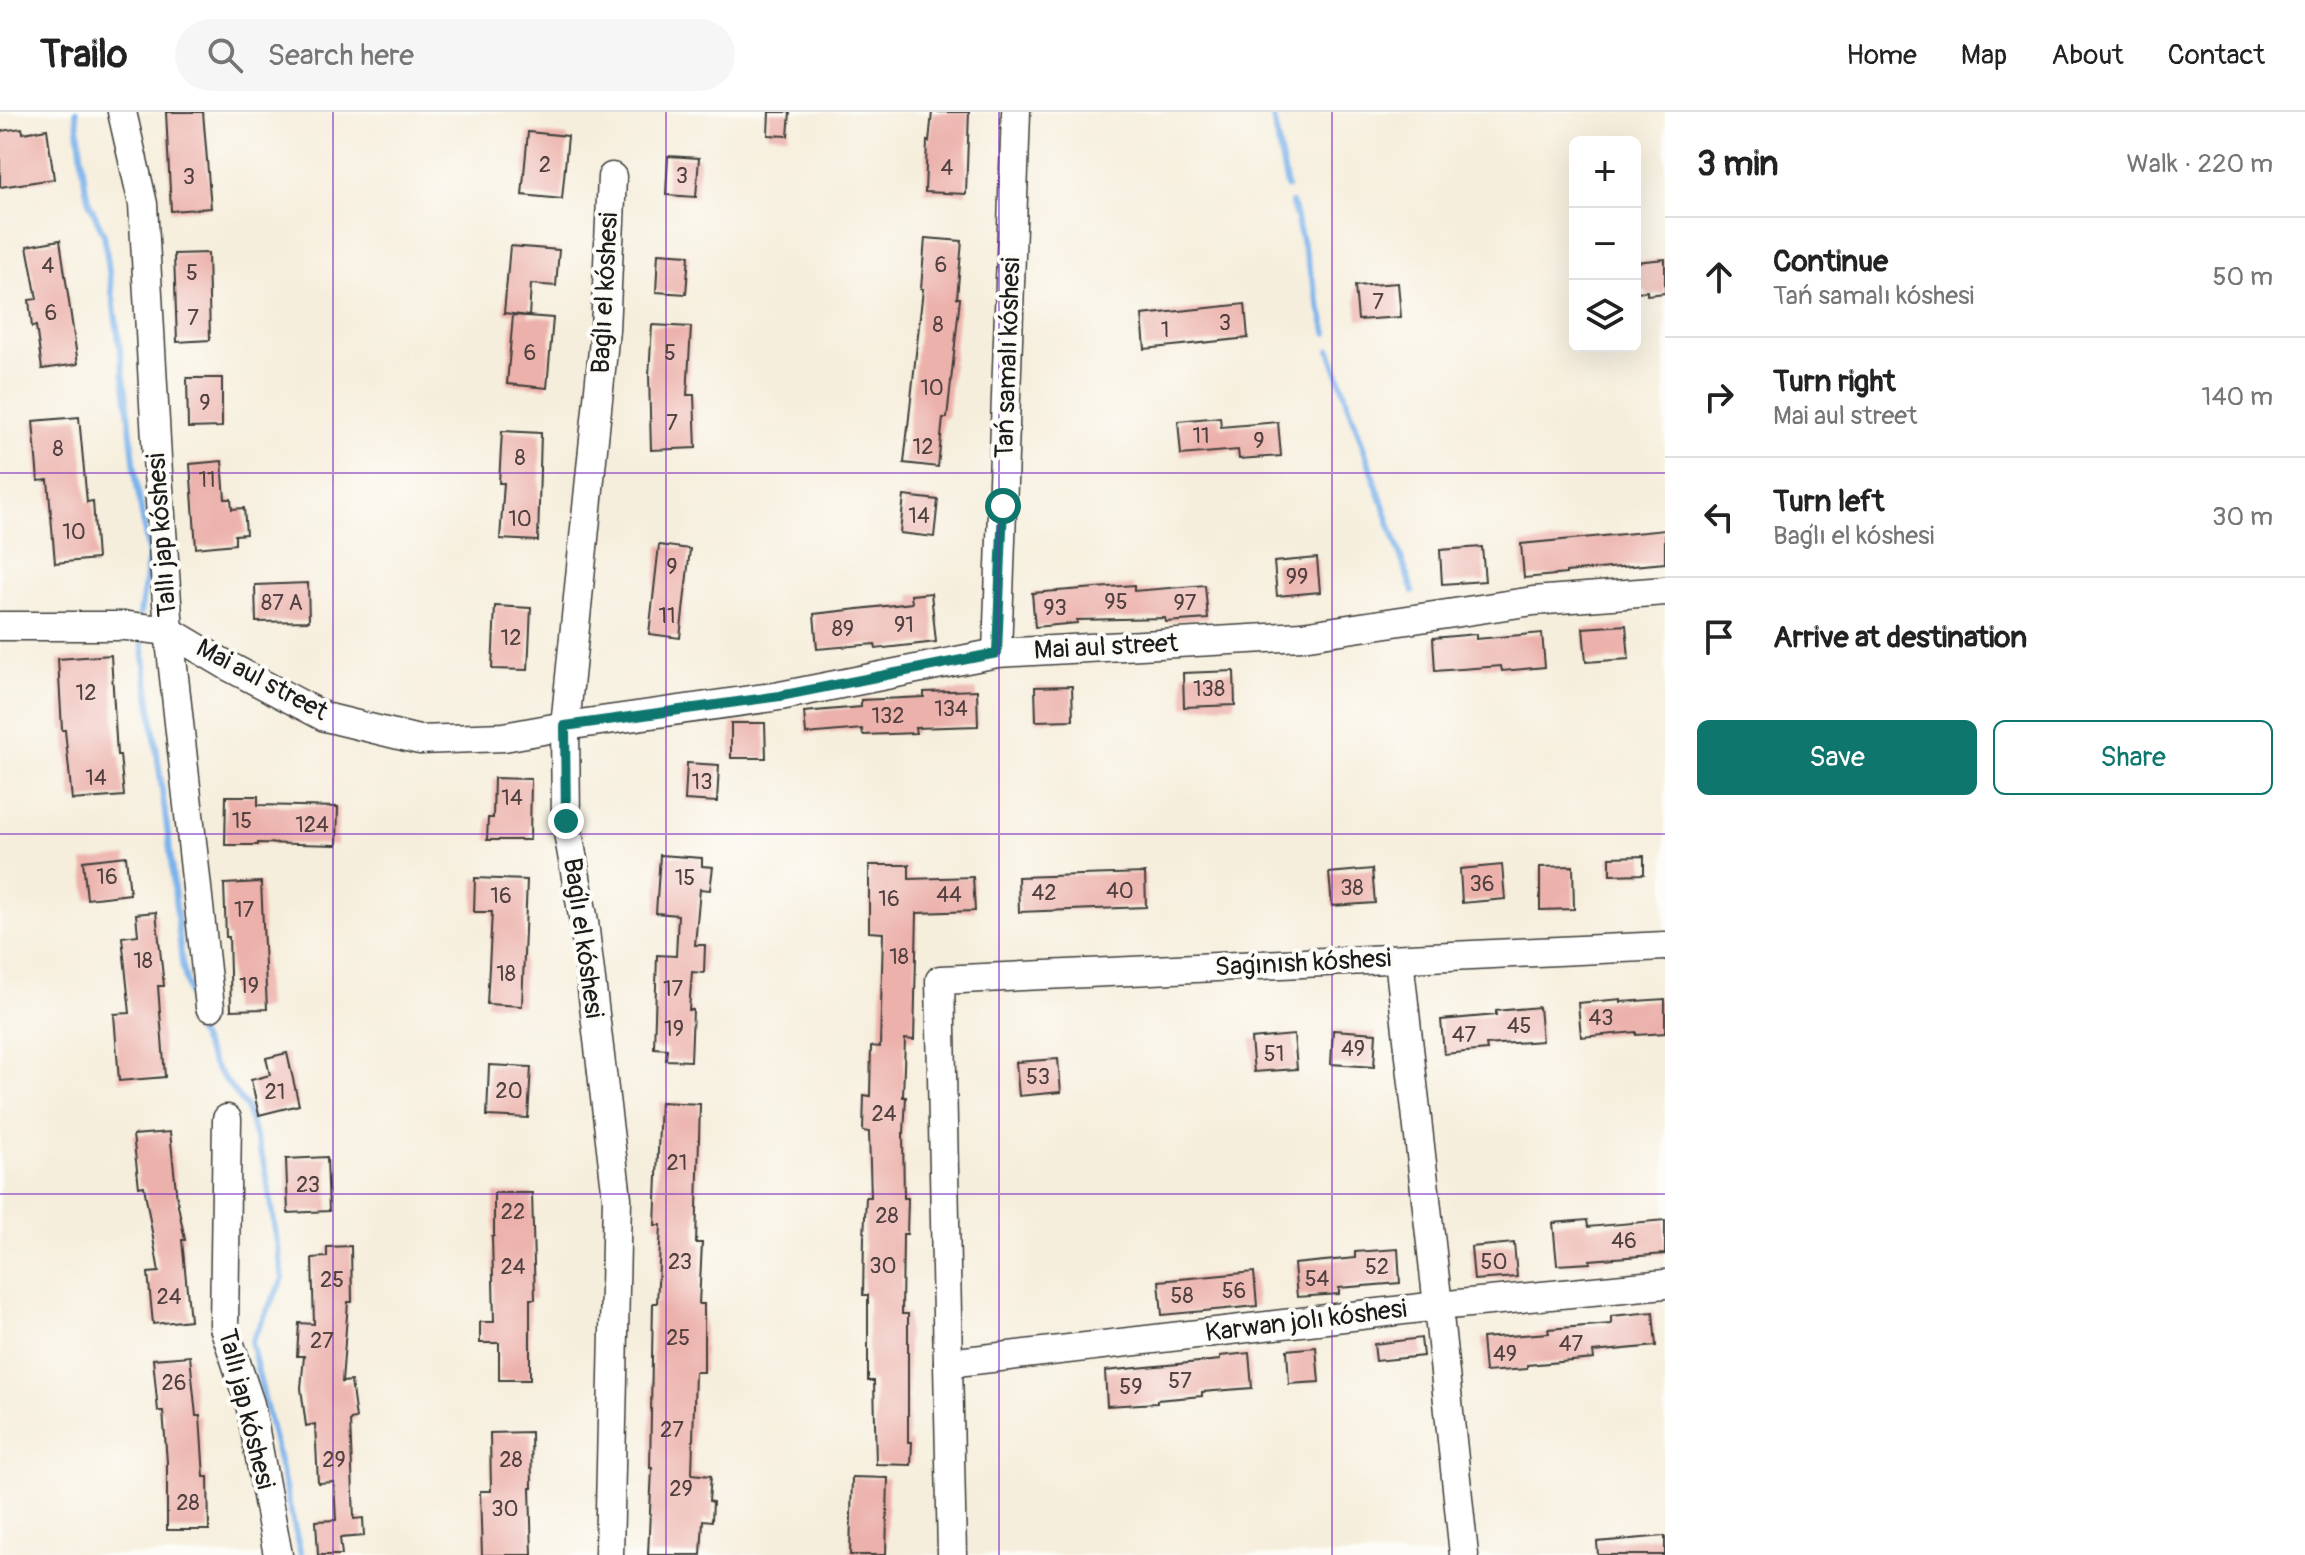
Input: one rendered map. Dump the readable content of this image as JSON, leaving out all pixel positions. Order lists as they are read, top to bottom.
{
  "streets": {
    "street": [
      "Baǵlı el kóshesi",
      "Tań samalı kóshesi",
      "Tallı jap kóshesi",
      "Mai aul street",
      "Saǵınısh kóshesi",
      "Karwan jolı kóshesi"
    ]
  },
  "crossings": [
    ["Baǵlı el kóshesi", "Mai aul street"],
    ["Tań samalı kóshesi", "Mai aul street"],
    ["Tallı jap kóshesi", "Mai aul street"],
    ["Saǵınısh kóshesi", "Karwan jolı kóshesi"]
  ],
  "house_numbers": [
    "2",
    "4",
    "3",
    "3",
    "6",
    "4",
    "5",
    "7",
    "6",
    "7",
    "3",
    "8",
    "1",
    "6",
    "5",
    "10",
    "9",
    "7",
    "11",
    "9",
    "12",
    "8",
    "8",
    "11",
    "14",
    "10",
    "10",
    "9",
    "99",
    "95",
    "87 А",
    "97",
    "93",
    "11",
    "91",
    "89",
    "12",
    "138",
    "12",
    "134",
    "132",
    "14",
    "13",
    "14",
    "15",
    "124",
    "16",
    "15",
    "36",
    "38",
    "40",
    "42",
    "44",
    "16",
    "16",
    "17",
    "18",
    "18",
    "18",
    "19",
    "17",
    "43",
    "45",
    "19",
    "47",
    "49",
    "51",
    "53",
    "20",
    "21",
    "24",
    "21",
    "23",
    "22",
    "28",
    "46",
    "23",
    "50",
    "30",
    "24",
    "52",
    "54",
    "25",
    "56",
    "58",
    "24",
    "25",
    "27",
    "47",
    "49",
    "57",
    "26",
    "59",
    "27",
    "29",
    "28",
    "29",
    "28",
    "30"
  ],
  "page": {
    "header": "Trailo",
    "search": "Search here",
    "nav": [
      "Home",
      "Map",
      "About",
      "Contact"
    ],
    "heading": ["3 min", "Walk · 220 m"],
    "map_buttons": ["+", "−"],
    "list": [
      ["Continue", "Tań samalı kóshesi", "50 m"],
      ["Turn right", "Mai aul street", "140 m"],
      ["Turn left", "Baǵlı el kóshesi", "30 m"],
      "Arrive at destination"
    ],
    "buttons": ["Save", "Share"]
  }
}
